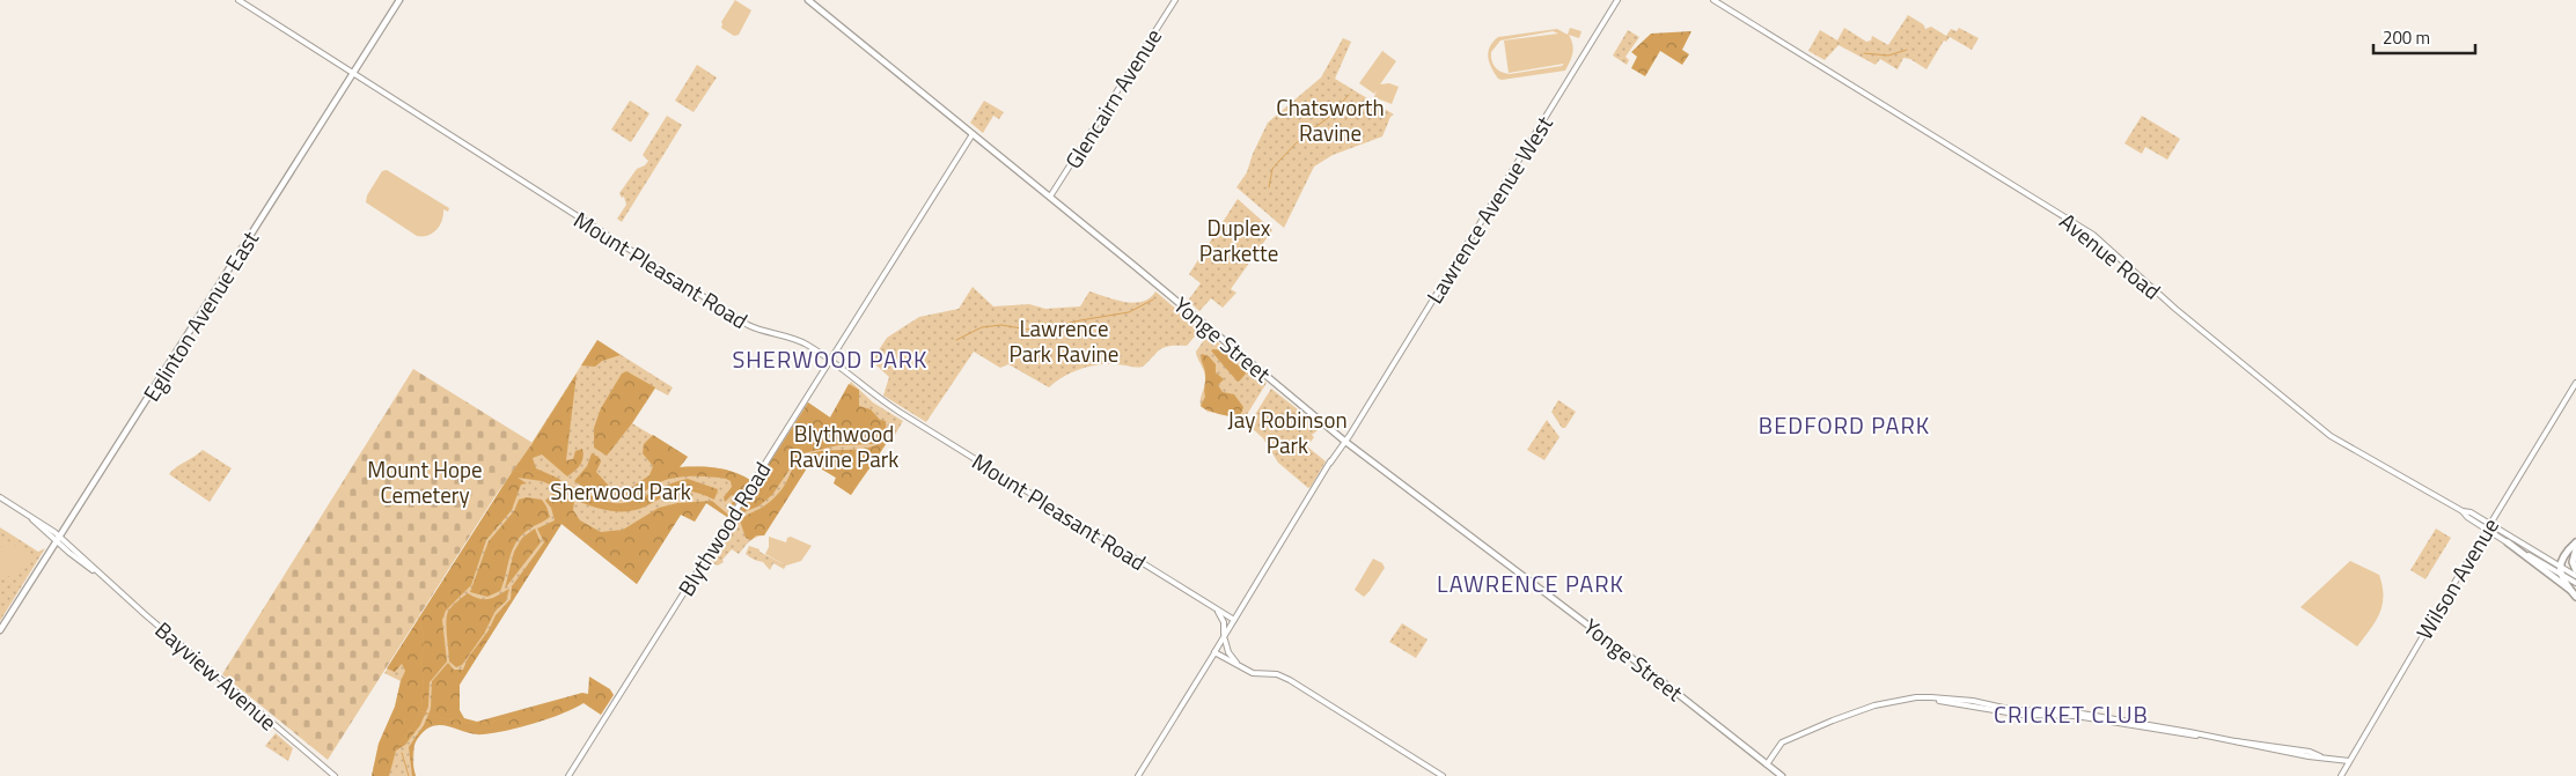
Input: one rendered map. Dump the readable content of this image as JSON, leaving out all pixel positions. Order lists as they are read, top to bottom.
{
  "streets": {
    "main road": [
      "Glencairn Avenue",
      "Lawrence Avenue West",
      "Avenue Road",
      "Mount Pleasant Road",
      "Eglinton Avenue East",
      "Yonge Street",
      "Blythwood Road",
      "Wilson Avenue",
      "Bayview Avenue"
    ]
  },
  "crossings": [
    ["Glencairn Avenue", "Yonge Street"],
    ["Lawrence Avenue West", "Mount Pleasant Road"],
    ["Lawrence Avenue West", "Yonge Street"],
    ["Avenue Road", "Wilson Avenue"],
    ["Mount Pleasant Road", "Eglinton Avenue East"],
    ["Mount Pleasant Road", "Blythwood Road"],
    ["Eglinton Avenue East", "Bayview Avenue"],
    ["Yonge Street", "Blythwood Road"]
  ],
  "districts": [
    "SHERWOOD PARK",
    "BEDFORD PARK",
    "LAWRENCE PARK",
    "CRICKET CLUB"
  ],
  "parks": [
    "Chatsworth Ravine",
    "Duplex Parkette",
    "Lawrence Park Ravine",
    "Jay Robinson Park",
    "Blythwood Ravine Park",
    "Mount Hope Cemetery",
    "Sherwood Park"
  ],
  "scale_bar": "200 m"
}
